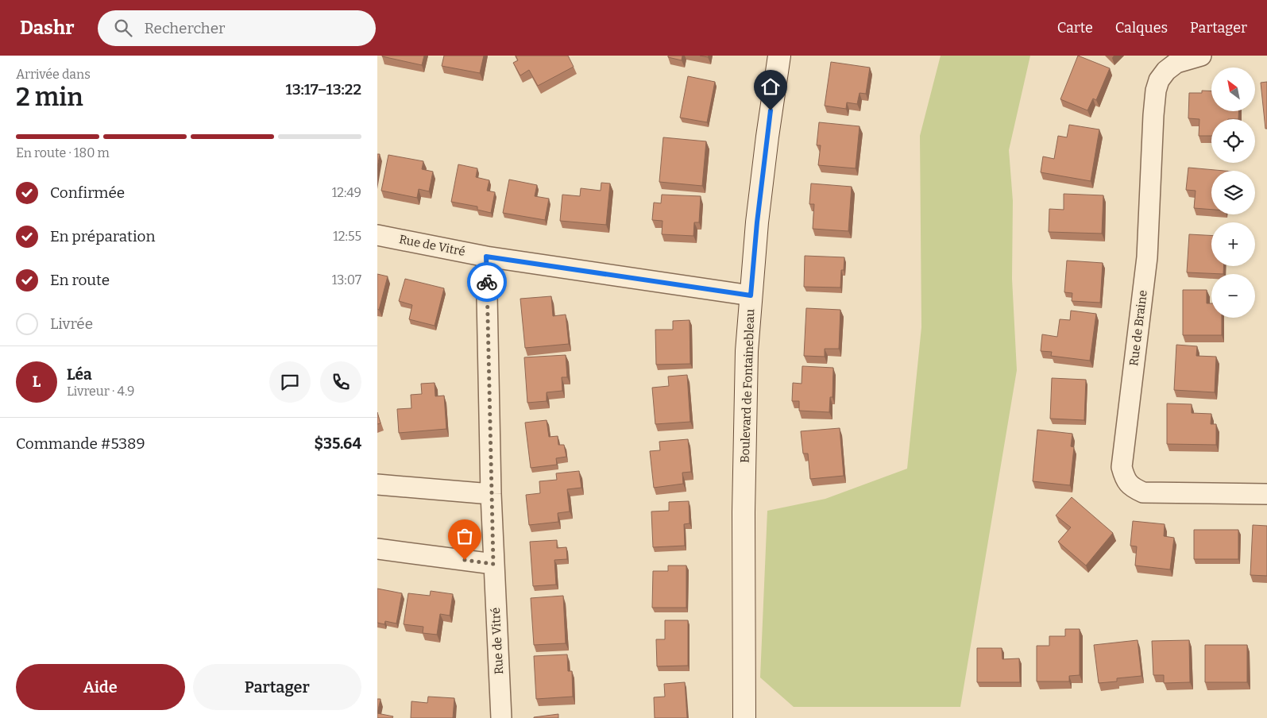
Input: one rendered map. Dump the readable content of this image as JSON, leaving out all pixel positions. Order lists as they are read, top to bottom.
{
  "streets": {
    "street": ["Rue de Vitré", "Rue de Braine", "Boulevard de Fontainebleau"]
  },
  "crossings": [
    ["Rue de Vitré", "Boulevard de Fontainebleau"]
  ],
  "north": "top left",
  "page": {
    "header": "Dashr",
    "search": "Rechercher",
    "nav": ["Carte", "Calques", "Partager"],
    "heading": ["2 min", "Arrivée dans", "13:17–13:22"],
    "panel": [
      "Léa",
      "Livreur · 4.9",
      "Commande #5389",
      "$35.64"
    ],
    "map_buttons": ["+", "−"],
    "bar": "En route · 180 m",
    "list": [
      ["Confirmée", "12:49"],
      ["En préparation", "12:55"],
      ["En route", "13:07"],
      "Livrée"
    ],
    "round": "L",
    "buttons": ["Aide", "Partager"]
  }
}
